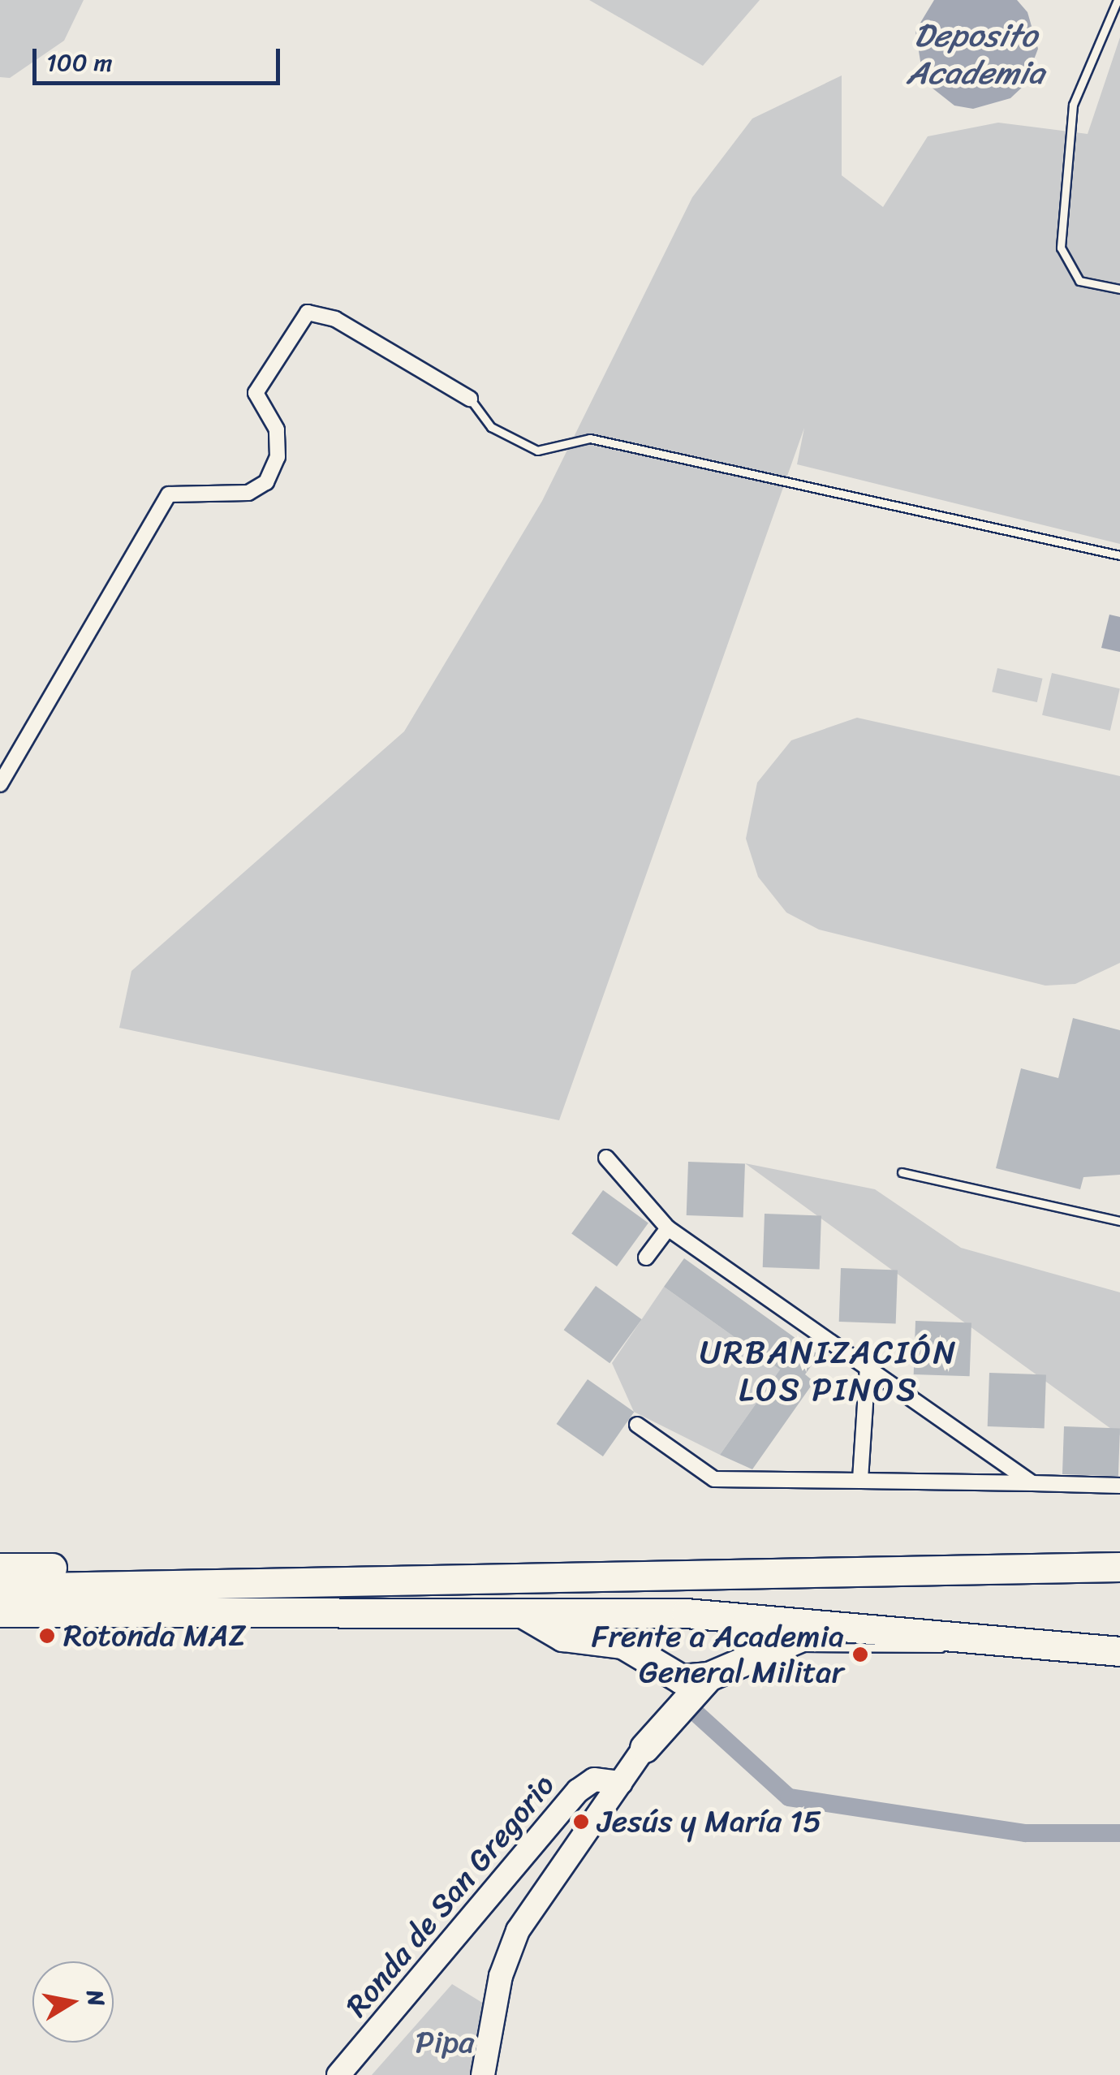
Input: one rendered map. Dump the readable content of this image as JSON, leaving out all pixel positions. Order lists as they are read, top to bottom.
{
  "streets": {
    "street": ["Ronda de San Gregorio"]
  },
  "districts": ["URBANIZACIÓN LOS PINOS"],
  "water": ["Deposito Academia"],
  "parks": ["Pipa"],
  "places": ["Rotonda MAZ", "Frente a Academia General Militar", "Jesús y María 15"],
  "scale_bar": "100 m",
  "north": "right"
}
